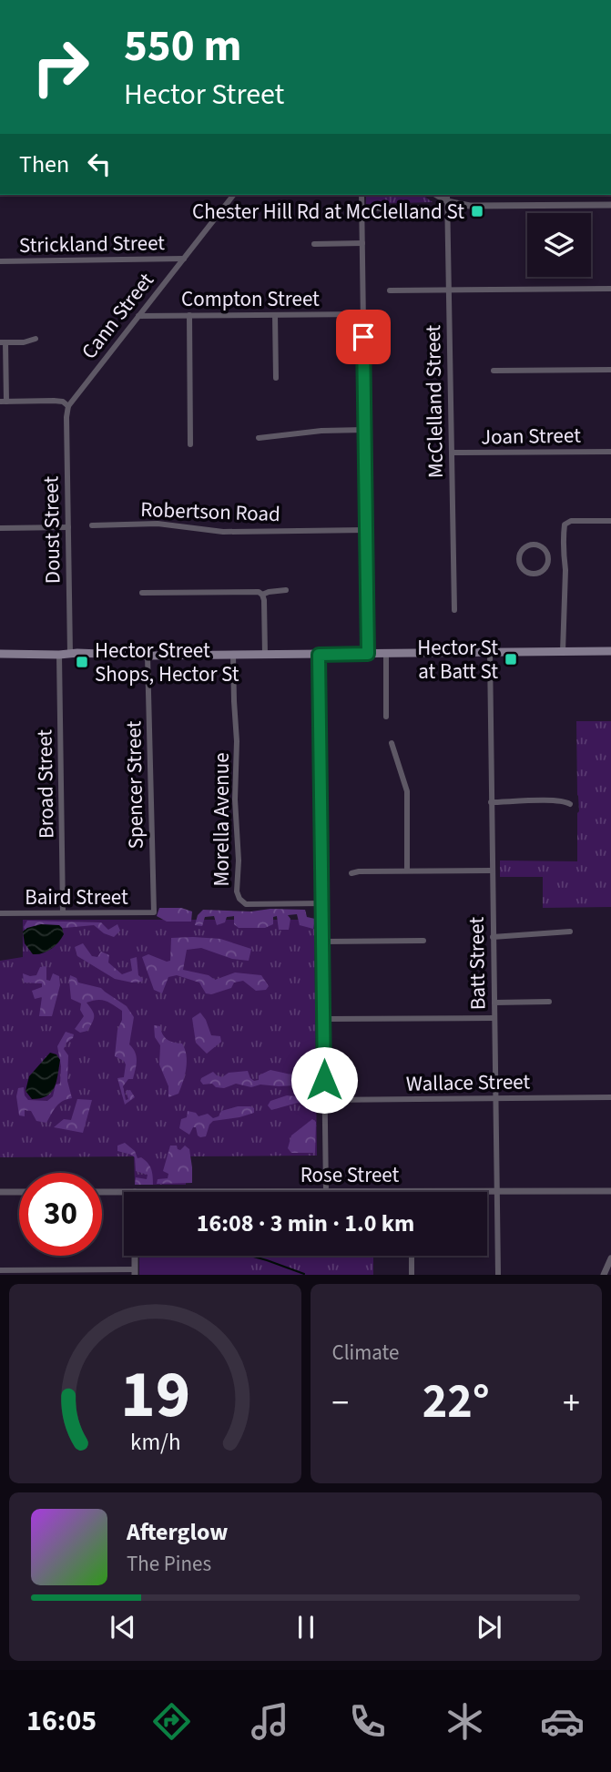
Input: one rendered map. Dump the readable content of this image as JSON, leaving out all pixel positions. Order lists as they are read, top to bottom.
{
  "streets": {
    "street": [
      "Strickland Street",
      "Compton Street",
      "Cann Street",
      "McClelland Street",
      "Joan Street",
      "Robertson Road",
      "Doust Street",
      "Broad Street",
      "Spencer Street",
      "Morella Avenue",
      "Baird Street",
      "Batt Street",
      "Wallace Street",
      "Rose Street"
    ]
  },
  "crossings": [
    ["Strickland Street", "Cann Street"],
    ["Compton Street", "Cann Street"],
    ["Cann Street", "Doust Street"],
    ["McClelland Street", "Joan Street"],
    ["Broad Street", "Baird Street"],
    ["Spencer Street", "Baird Street"],
    ["Batt Street", "Wallace Street"],
    ["Batt Street", "Rose Street"]
  ],
  "places": {
    "transit": ["Chester Hill Rd at McClelland St", "Hector St at Batt St", "Hector Street Shops, Hector St"]
  },
  "page": {
    "turn": ["550 m", "Hector Street"],
    "then": "Then",
    "limit": "30",
    "trip": "16:08 · 3 min · 1.0 km",
    "tile": "Climate",
    "heat": ["−", "22°", "+"],
    "song": ["Afterglow", "The Pines"],
    "tabs": "16:05",
    "gauge": ["19", "km/h"]
  }
}
